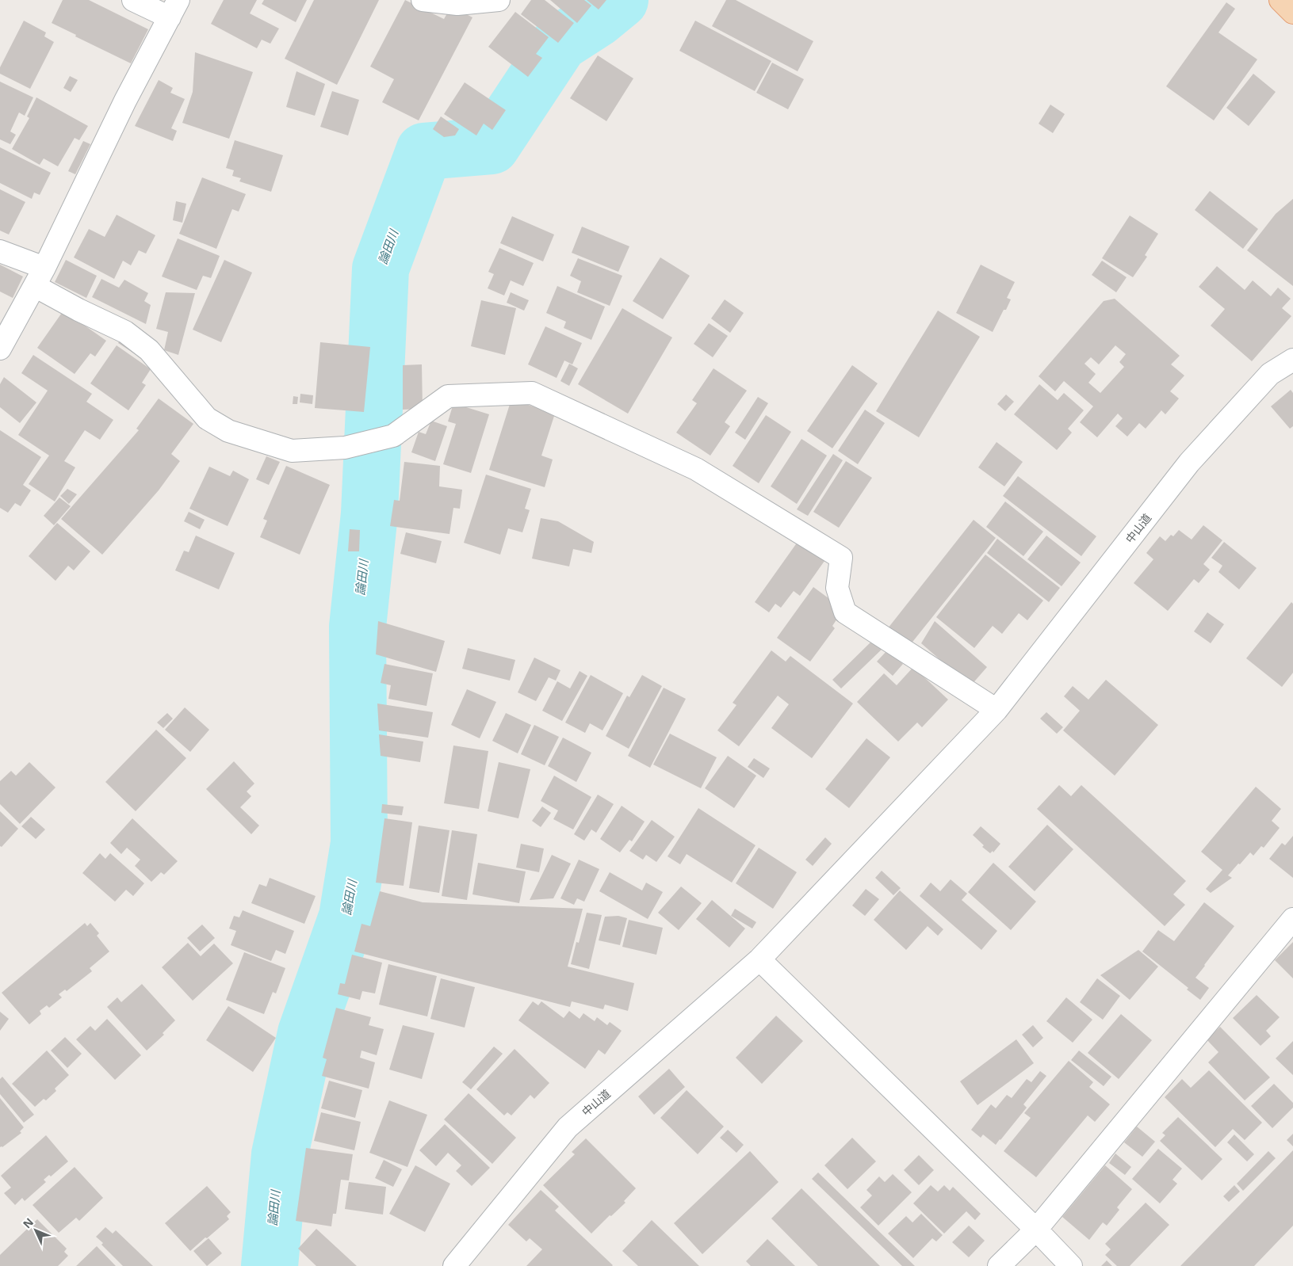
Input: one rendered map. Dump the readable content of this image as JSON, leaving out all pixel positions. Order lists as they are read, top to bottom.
{
  "streets": {
    "street": ["中山道"]
  },
  "water": ["論田川"],
  "north": "top left"
}
